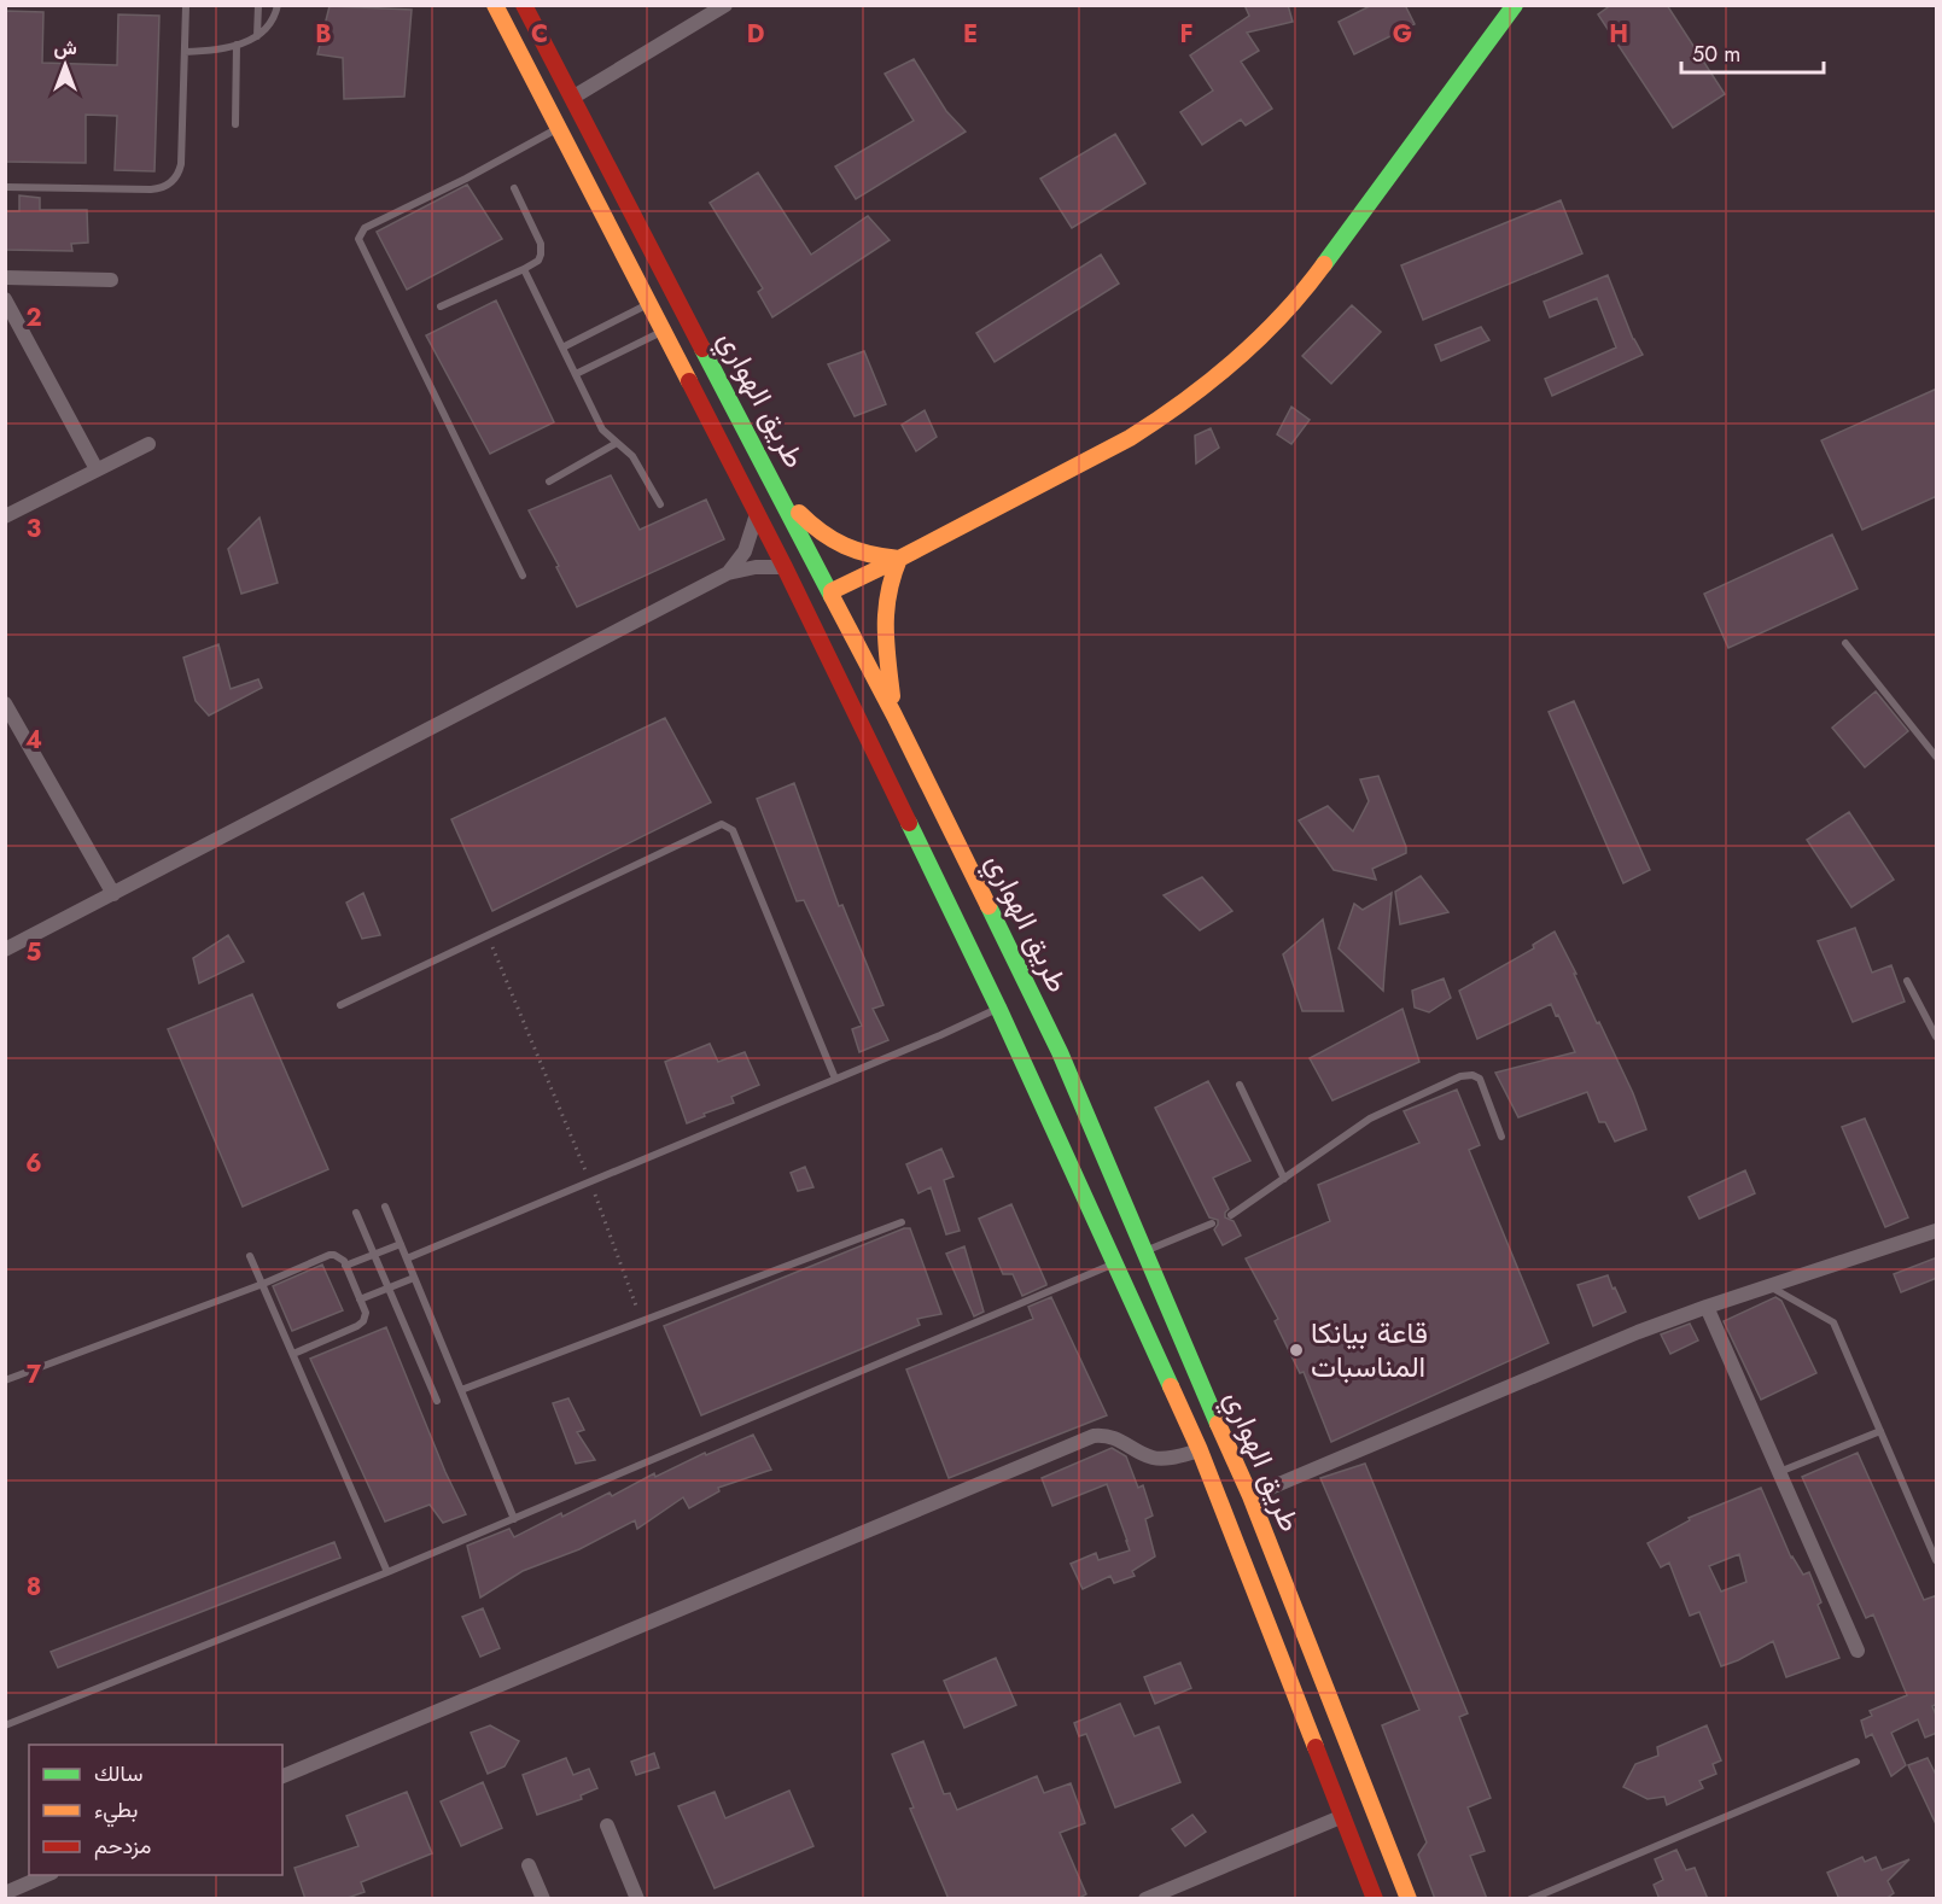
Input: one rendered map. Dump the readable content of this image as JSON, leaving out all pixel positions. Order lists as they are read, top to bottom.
{
  "streets": {
    "main road": ["طريق الهواري"]
  },
  "places": ["قاعة بيانكا المناسبات"],
  "legend": ["سالك", "بطيء", "مزدحم"],
  "scale_bar": "50 m",
  "north": "top",
  "grid": {
    "columns": [
      "B",
      "C",
      "D",
      "E",
      "F",
      "G",
      "H"
    ],
    "rows": [
      "2",
      "3",
      "4",
      "5",
      "6",
      "7",
      "8"
    ]
  }
}
